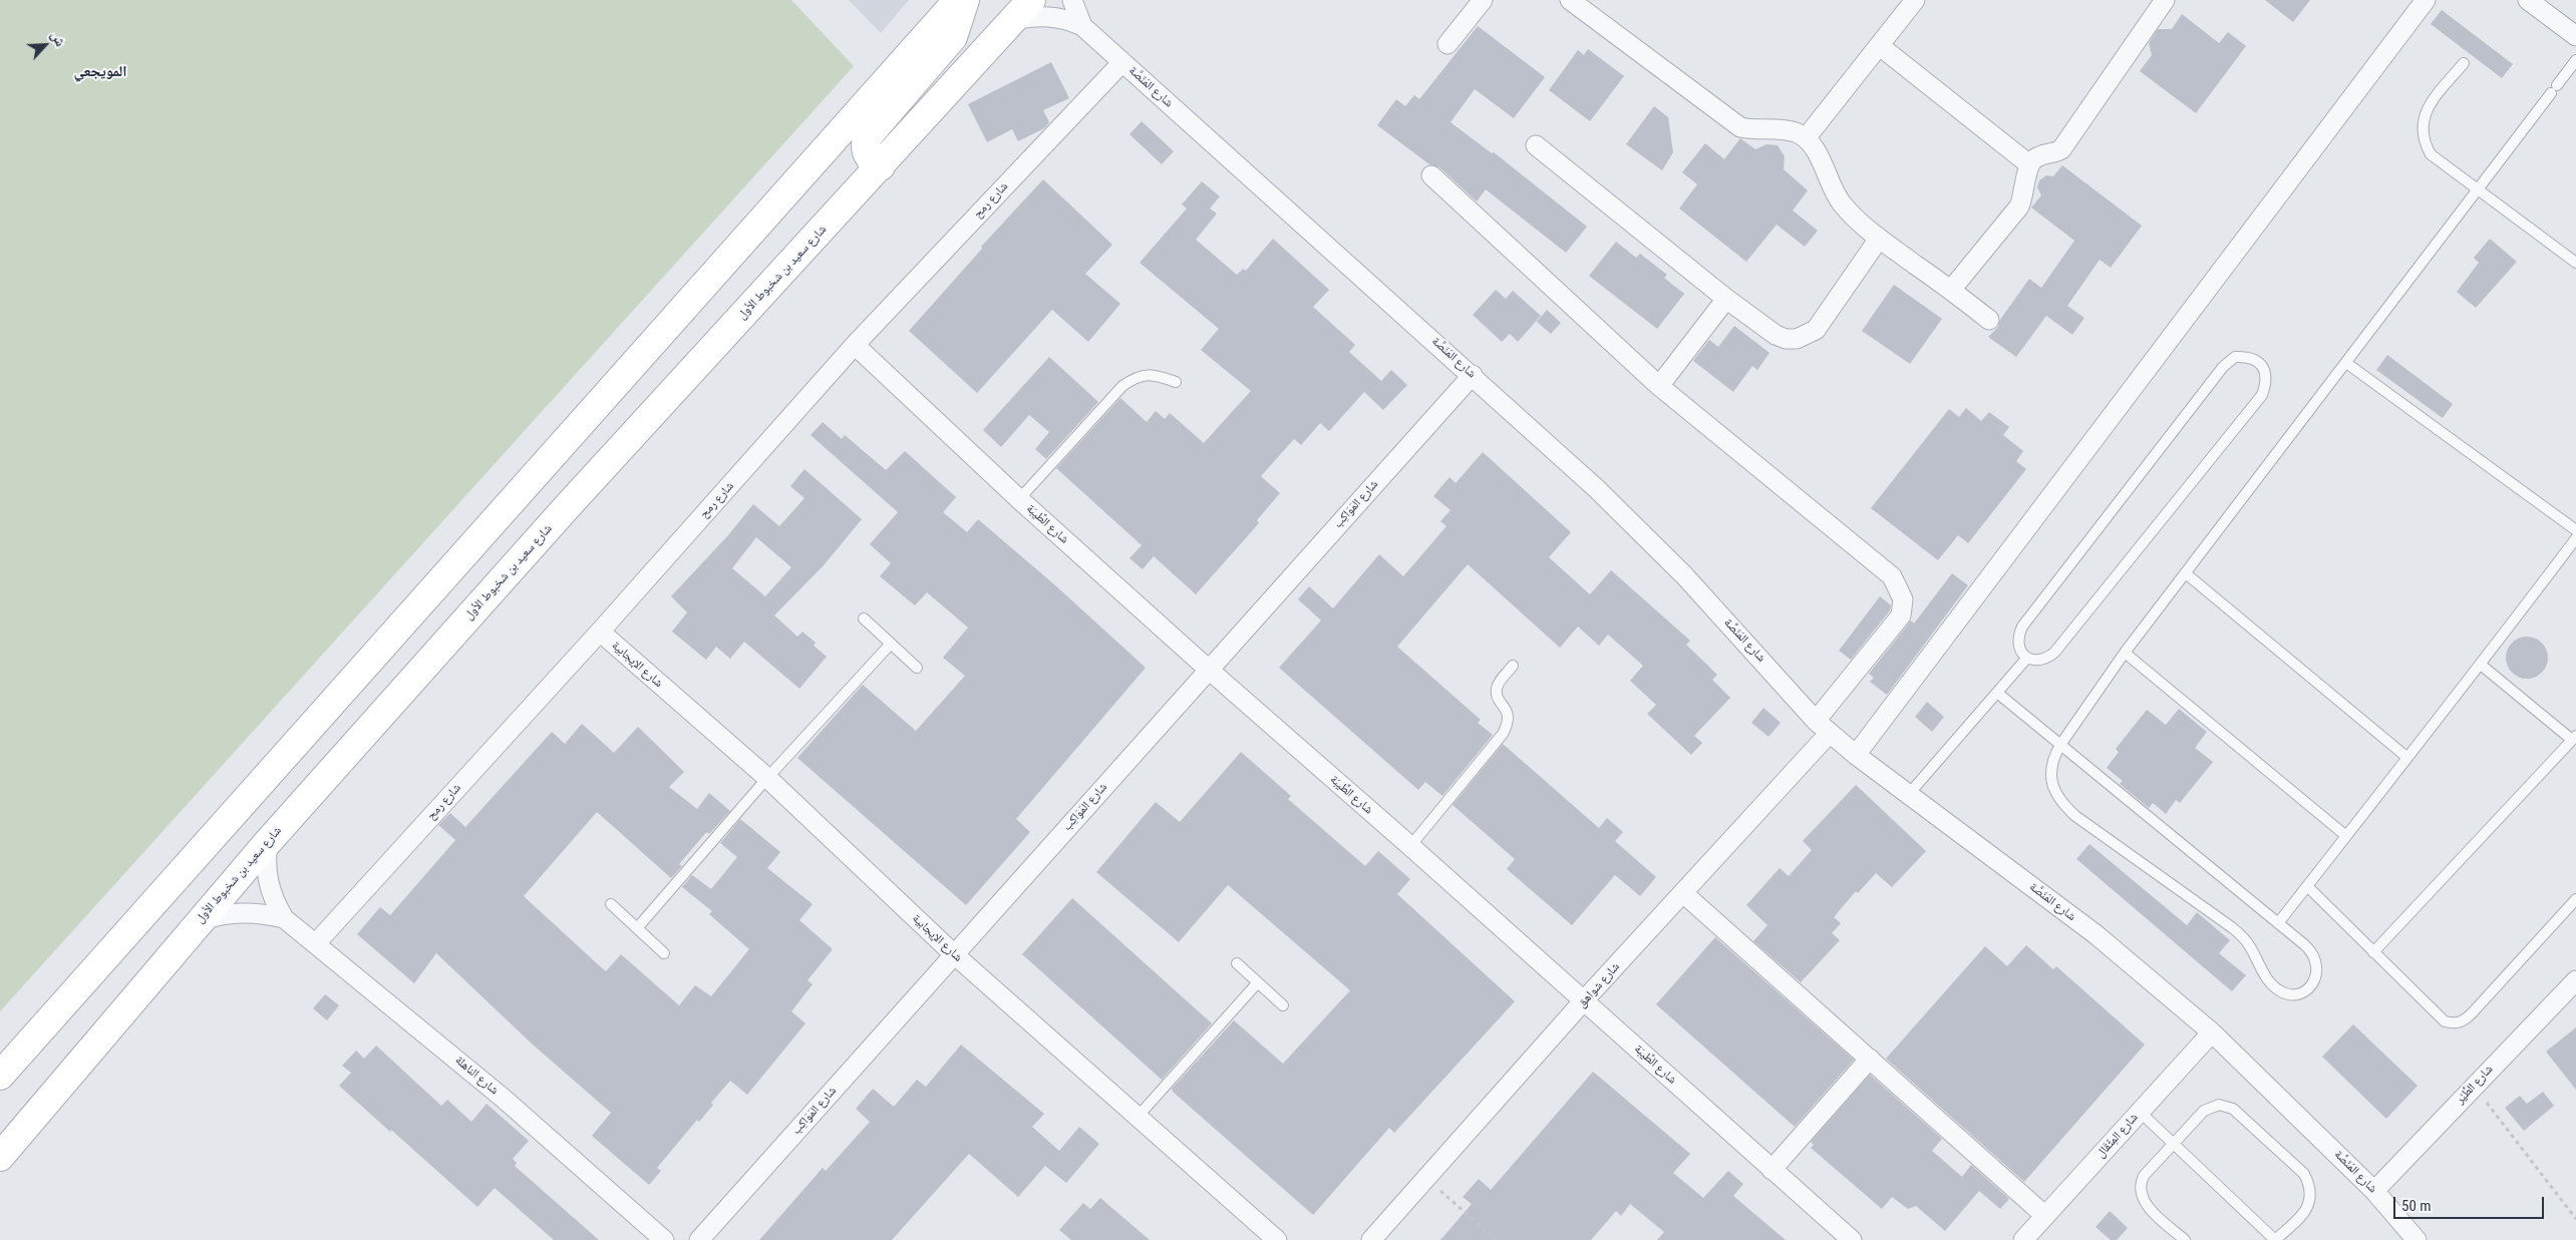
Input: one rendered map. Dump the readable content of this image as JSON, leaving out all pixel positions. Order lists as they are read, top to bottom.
{
  "streets": {
    "main road": ["شارع سعيد بن شخبوط الأول"],
    "street": [
      "شارع المَنَصَّة",
      "شارع رمح",
      "شارع المَوَاكِب",
      "شارع الطِّيبَة",
      "شارع الإيجابية",
      "شارع شواهق",
      "شارع الناهلة",
      "شارع الطَّيْر",
      "شارع المِثْقَال"
    ]
  },
  "crossings": [
    ["شارع المَنَصَّة", "شارع رمح"],
    ["شارع المَنَصَّة", "شارع سعيد بن شخبوط الأول"],
    ["شارع المَنَصَّة", "شارع المَوَاكِب"],
    ["شارع المَنَصَّة", "شارع شواهق"],
    ["شارع المَنَصَّة", "شارع الطَّيْر"],
    ["شارع المَنَصَّة", "شارع المِثْقَال"],
    ["شارع رمح", "شارع الطِّيبَة"],
    ["شارع رمح", "شارع الإيجابية"],
    ["شارع رمح", "شارع الناهلة"],
    ["شارع سعيد بن شخبوط الأول", "شارع الناهلة"],
    ["شارع المَوَاكِب", "شارع الطِّيبَة"],
    ["شارع المَوَاكِب", "شارع الإيجابية"],
    ["شارع الطِّيبَة", "شارع شواهق"]
  ],
  "districts": ["المويجعي"],
  "scale_bar": "50 m",
  "north": "top right"
}
